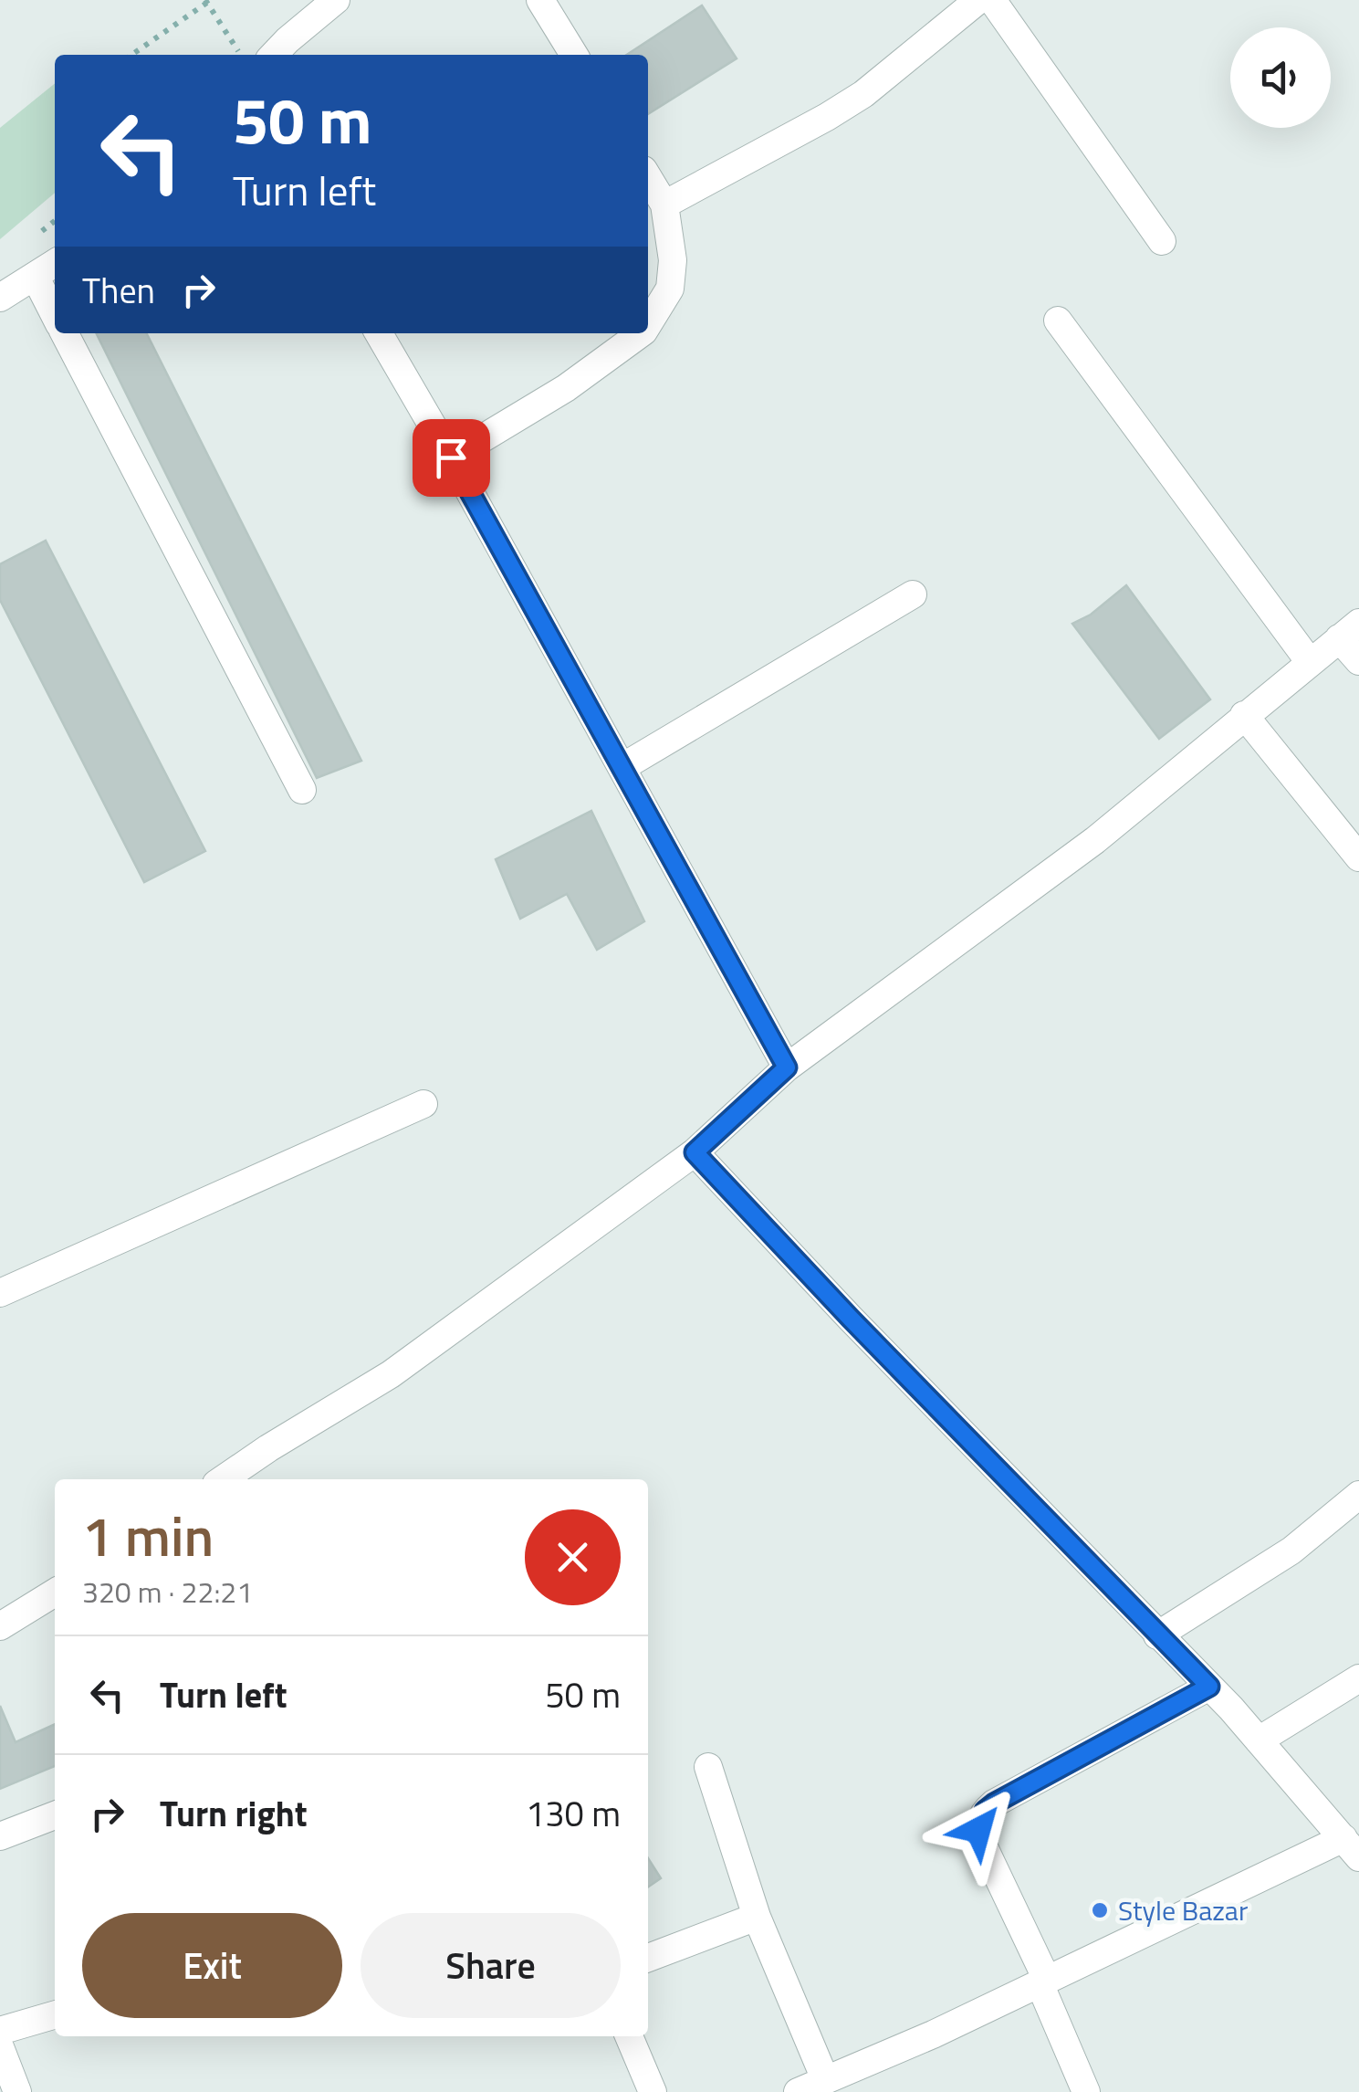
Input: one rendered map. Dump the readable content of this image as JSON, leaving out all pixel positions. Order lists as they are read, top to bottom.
{
  "places": ["Style Bazar"],
  "page": {
    "turn": ["50 m", "Turn left"],
    "then": "Then",
    "heading": ["1 min", "320 m · 22:21"],
    "list": [
      {
        "name": "Turn left",
        "value": "50 m"
      },
      {
        "name": "Turn right",
        "value": "130 m"
      }
    ],
    "buttons": ["Exit", "Share"]
  }
}
